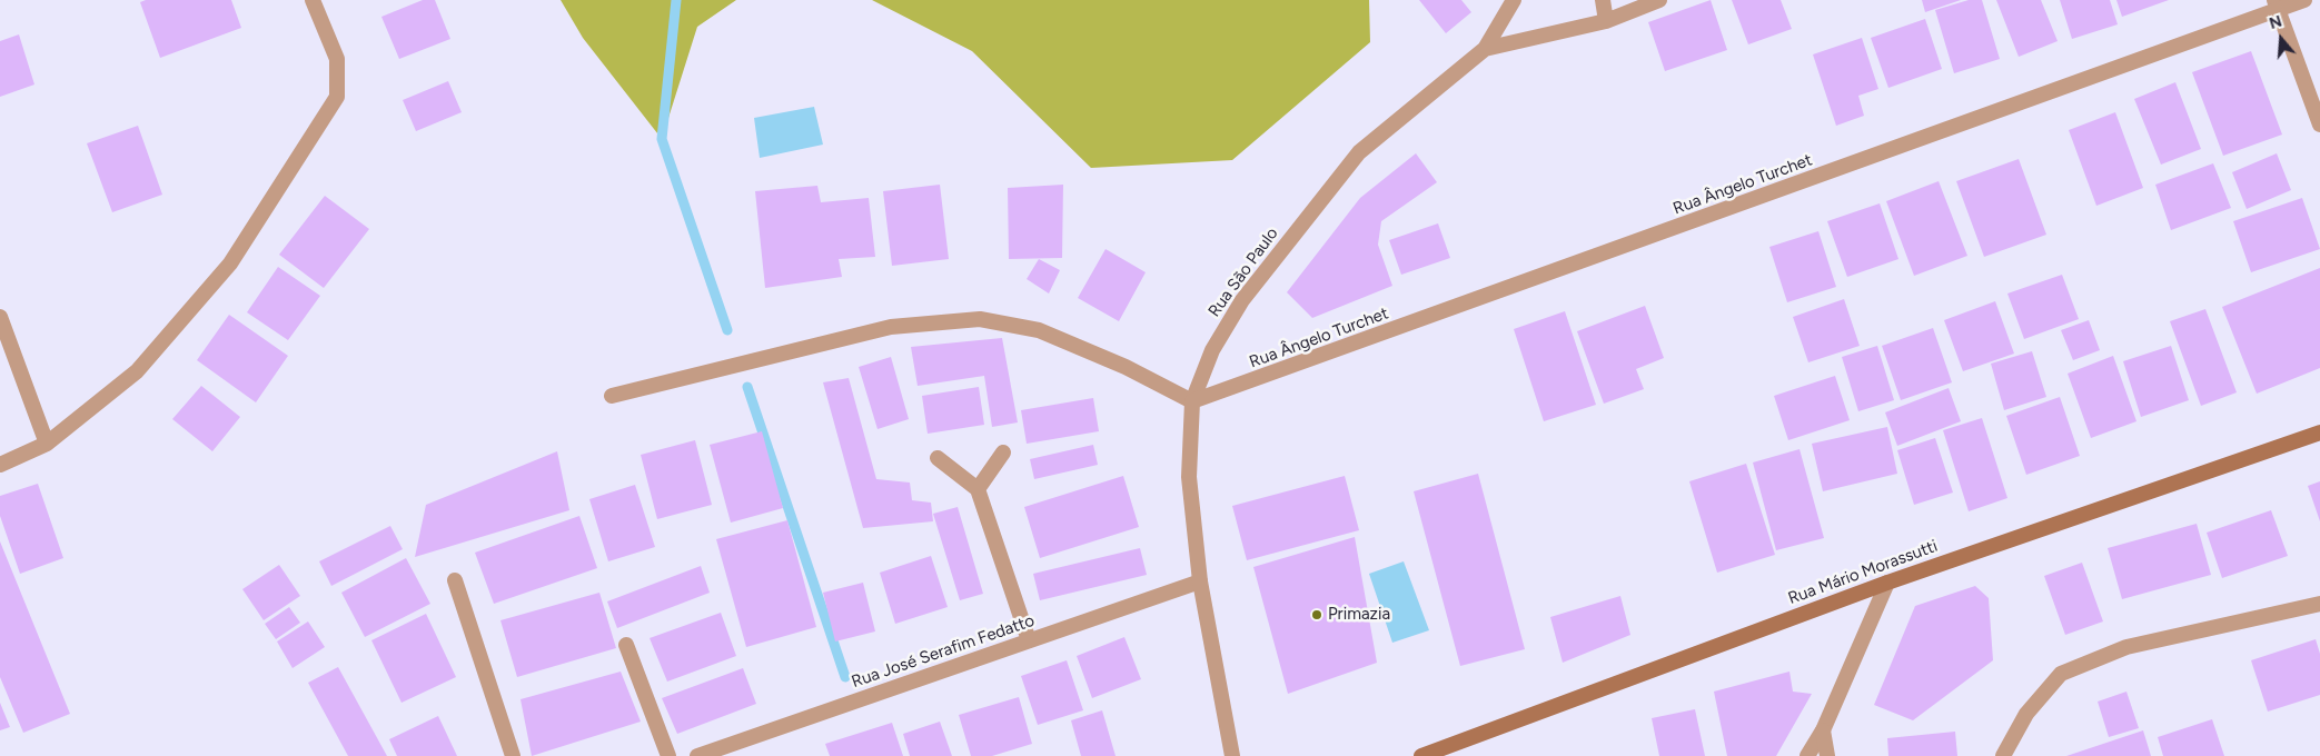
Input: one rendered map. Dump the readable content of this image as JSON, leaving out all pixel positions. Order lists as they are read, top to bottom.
{
  "streets": {
    "main road": ["Rua Mário Morassutti"],
    "street": ["Rua Ângelo Turchet", "Rua São Paulo", "Rua José Serafim Fedatto"]
  },
  "crossings": [
    ["Rua Ângelo Turchet", "Rua São Paulo"],
    ["Rua São Paulo", "Rua José Serafim Fedatto"]
  ],
  "places": ["Primazia"],
  "north": "top"
}
